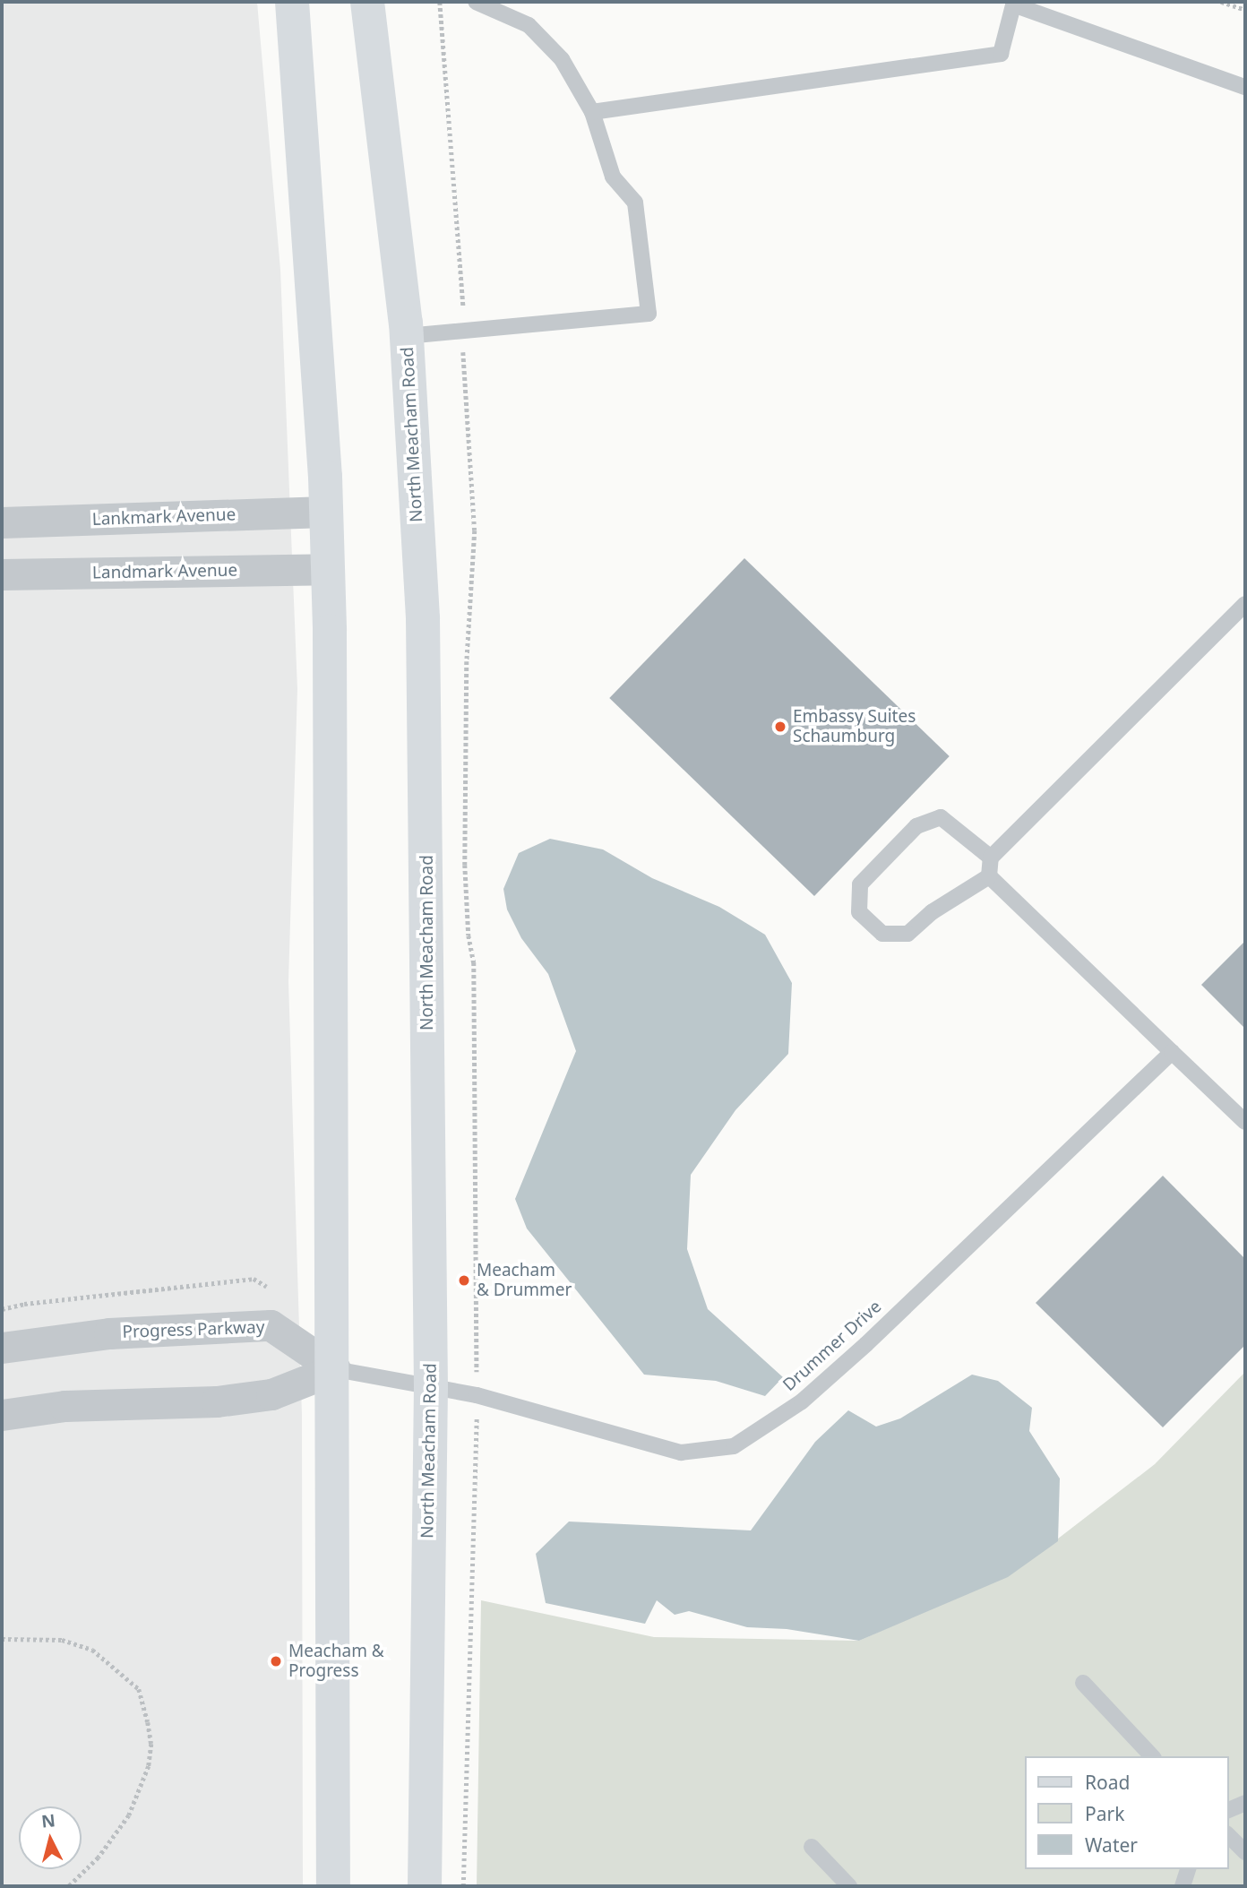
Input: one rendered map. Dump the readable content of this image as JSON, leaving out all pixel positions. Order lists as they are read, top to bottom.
{
  "streets": {
    "main road": ["North Meacham Road"],
    "street": ["Lankmark Avenue", "Landmark Avenue", "Progress Parkway"],
    "lane": ["Drummer Drive"]
  },
  "crossings": [
    ["North Meacham Road", "Drummer Drive"],
    ["Progress Parkway", "Drummer Drive"]
  ],
  "places": ["Embassy Suites Schaumburg", "Meacham & Drummer", "Meacham & Progress"],
  "legend": ["Road", "Park", "Water"],
  "north": "top"
}
